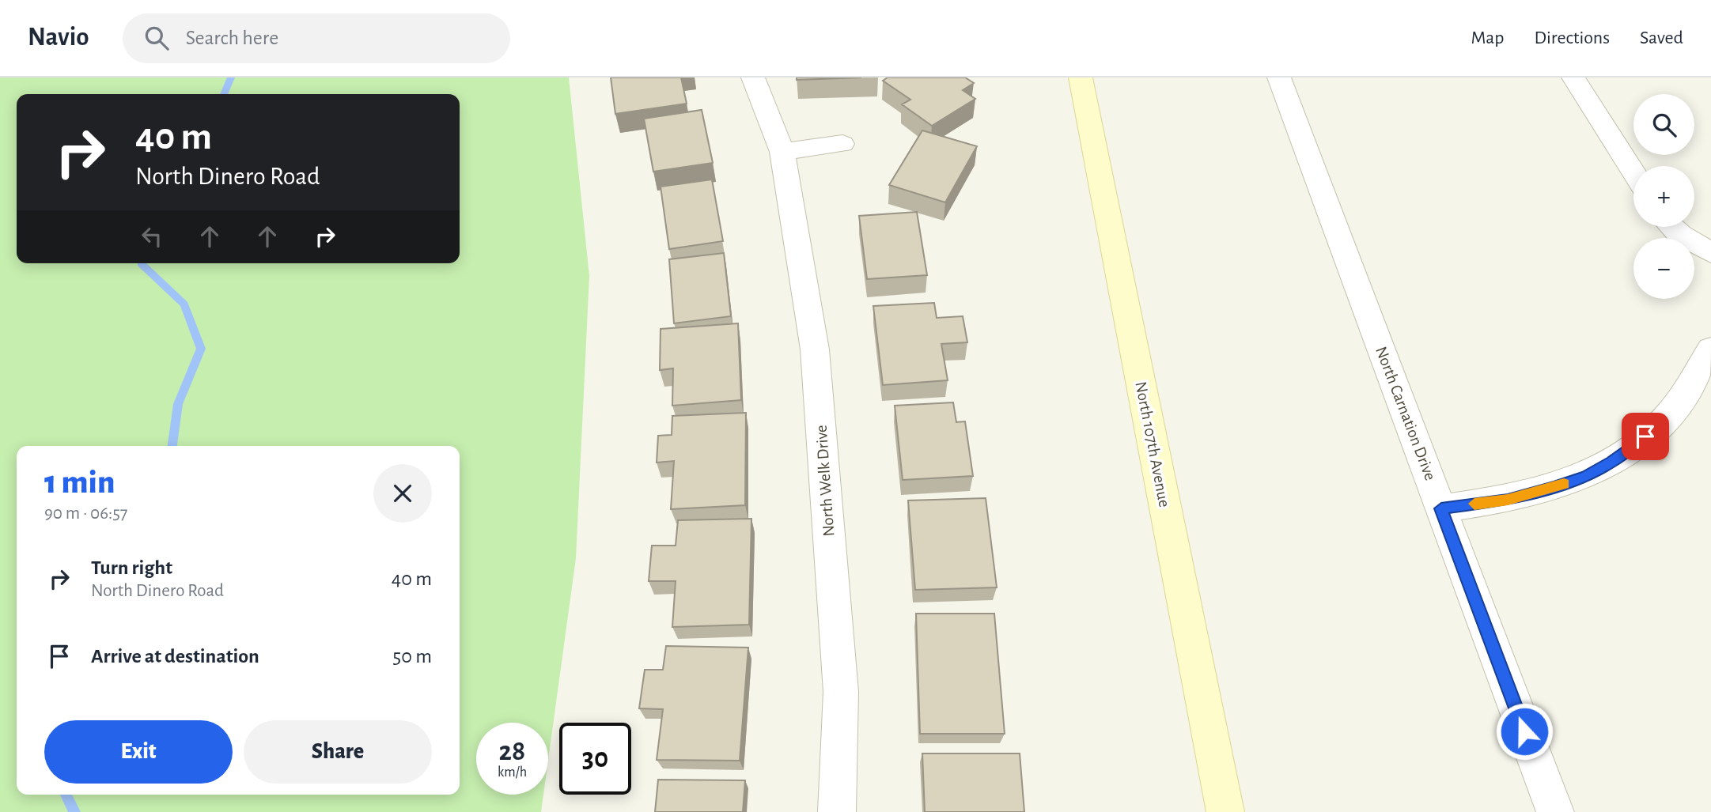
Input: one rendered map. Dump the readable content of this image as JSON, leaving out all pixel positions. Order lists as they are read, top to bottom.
{
  "streets": {
    "main road": ["North 107th Avenue"],
    "street": ["North Carnation Drive", "North Welk Drive"]
  },
  "page": {
    "header": "Navio",
    "search": "Search here",
    "nav": ["Map", "Directions", "Saved"],
    "map_buttons": ["+", "−"],
    "turn": ["40 m", "North Dinero Road"],
    "heading": ["1 min", "90 m · 06:57"],
    "list": [
      {
        "name": "Turn right",
        "note": "North Dinero Road",
        "value": "40 m"
      },
      {
        "name": "Arrive at destination",
        "value": "50 m"
      }
    ],
    "buttons": ["Exit", "Share"],
    "speed": "28 km/h",
    "limit": "30"
  }
}
